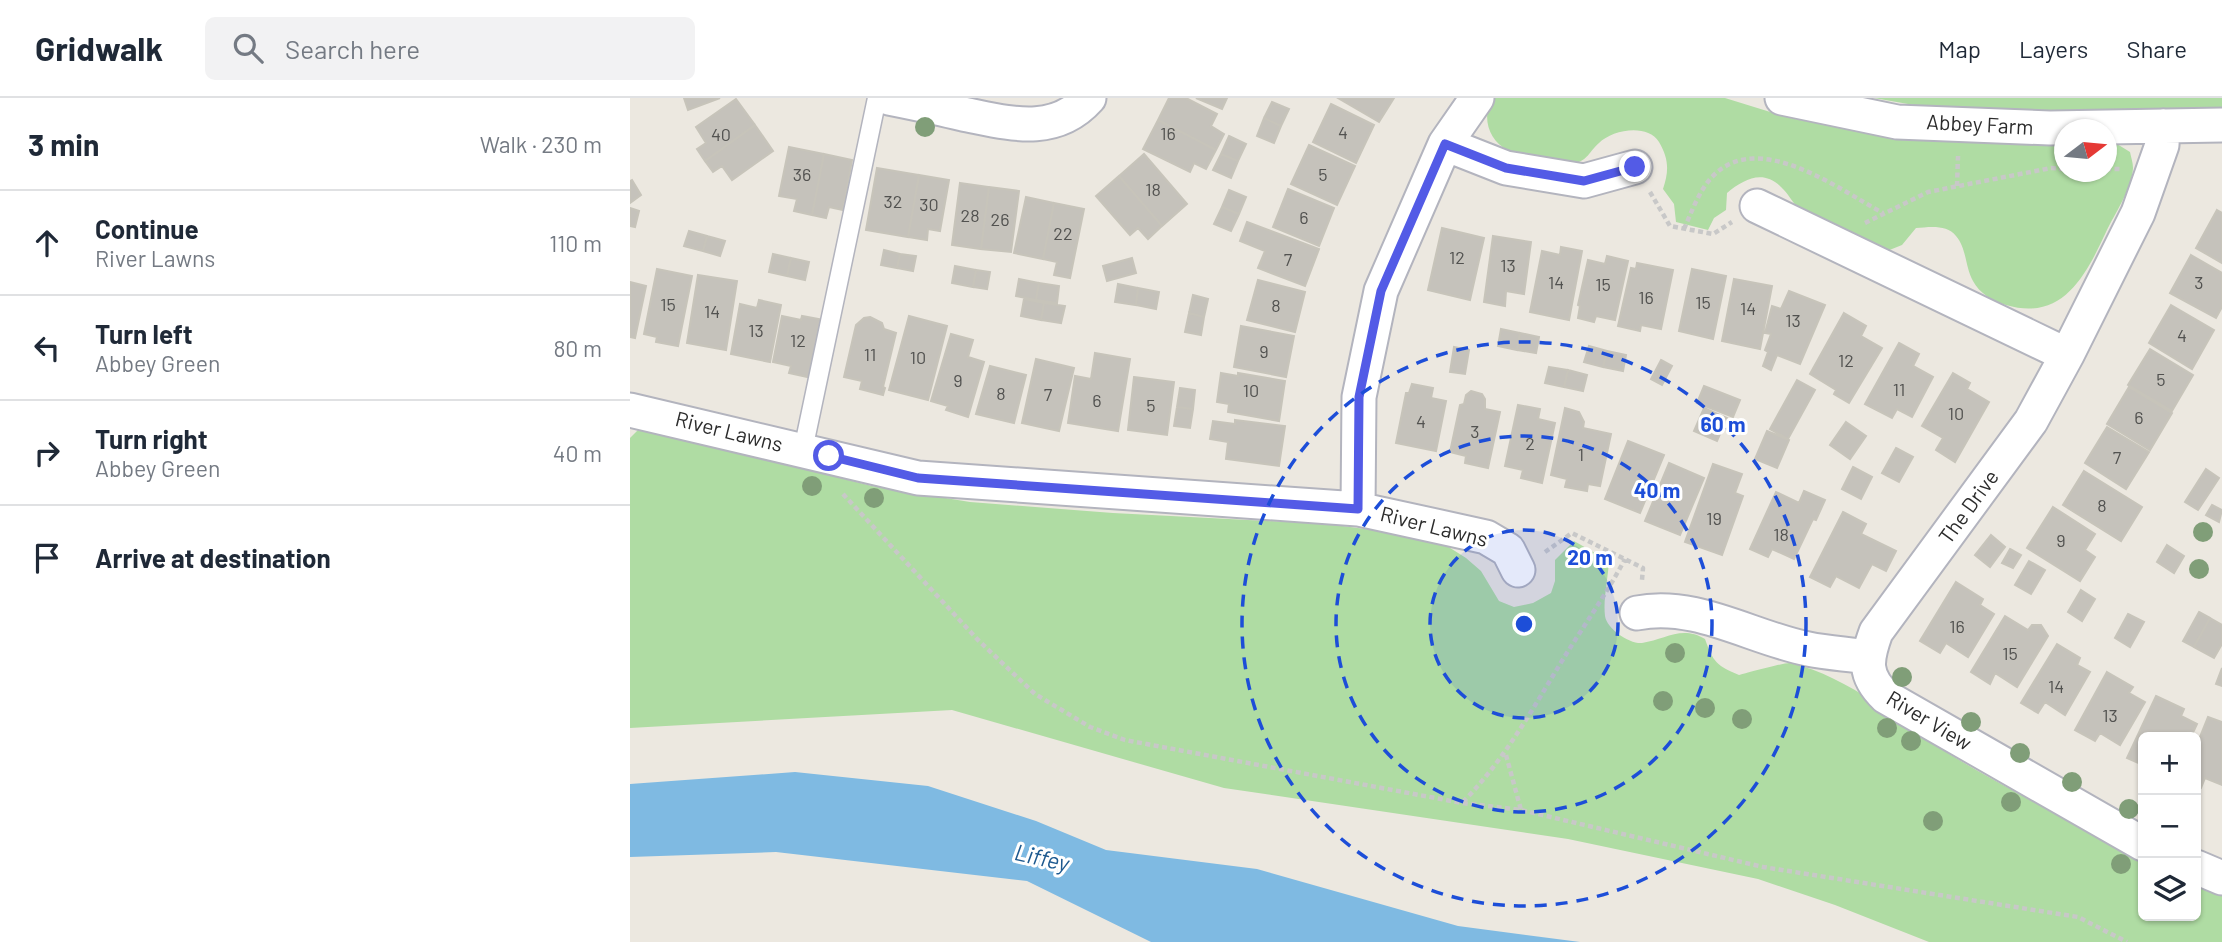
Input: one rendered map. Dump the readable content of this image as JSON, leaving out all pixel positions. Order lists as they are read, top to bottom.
{
  "streets": {
    "street": [
      "Abbey Farm",
      "River Lawns",
      "The Drive",
      "River View"
    ]
  },
  "crossings": [
    ["Abbey Farm", "The Drive"],
    ["The Drive", "River View"]
  ],
  "water": ["Liffey"],
  "house_numbers": [
    "4",
    "16",
    "40",
    "36",
    "5",
    "18",
    "32",
    "30",
    "28",
    "6",
    "26",
    "22",
    "12",
    "7",
    "13",
    "14",
    "3",
    "15",
    "16",
    "15",
    "15",
    "8",
    "14",
    "14",
    "13",
    "13",
    "4",
    "12",
    "9",
    "11",
    "10",
    "12",
    "5",
    "9",
    "11",
    "10",
    "8",
    "7",
    "6",
    "5",
    "10",
    "6",
    "4",
    "3",
    "2",
    "1",
    "7",
    "8",
    "19",
    "18",
    "9",
    "16",
    "15",
    "14",
    "13"
  ],
  "north": "right",
  "page": {
    "header": "Gridwalk",
    "search": "Search here",
    "nav": ["Map", "Layers", "Share"],
    "heading": ["3 min", "Walk · 230 m"],
    "list": [
      ["Continue", "River Lawns", "110 m"],
      ["Turn left", "Abbey Green", "80 m"],
      ["Turn right", "Abbey Green", "40 m"],
      "Arrive at destination"
    ],
    "map_buttons": ["+", "−"]
  },
  "rings": ["60 m", "40 m", "20 m"]
}
